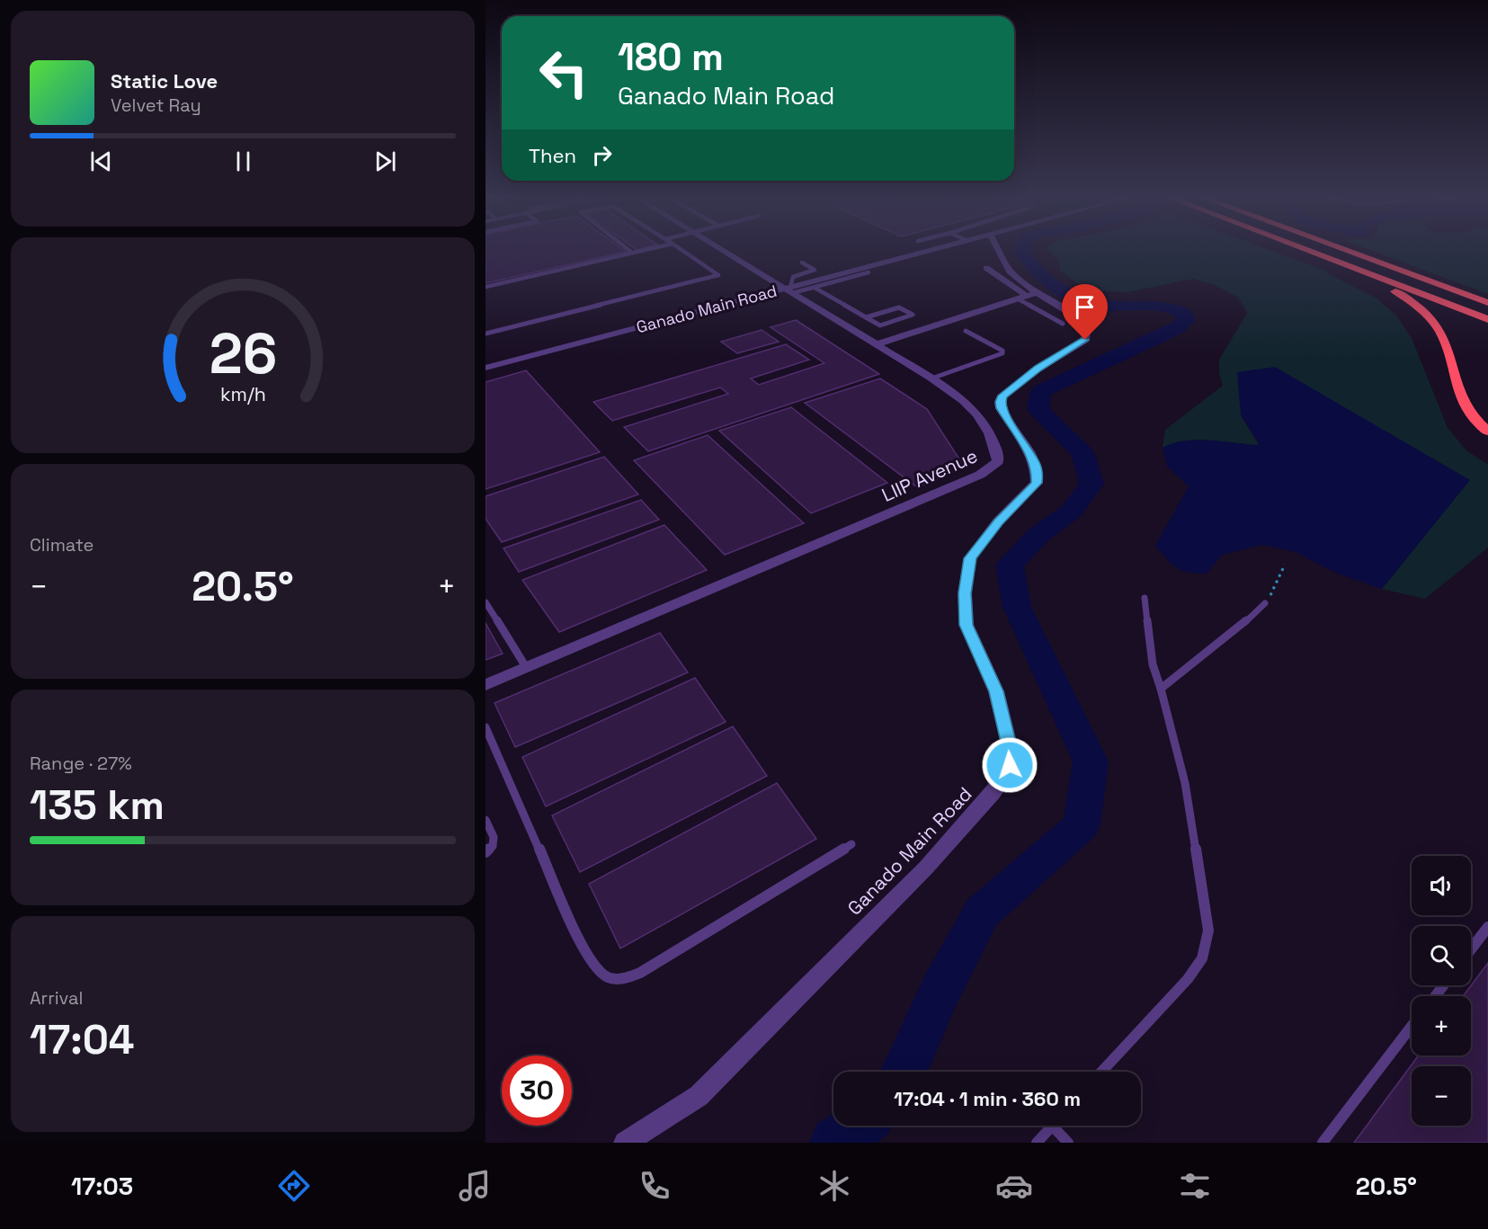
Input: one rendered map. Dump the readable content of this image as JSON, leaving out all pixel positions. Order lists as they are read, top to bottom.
{
  "streets": {
    "street": ["Ganado Main Road", "LIIP Avenue"]
  },
  "crossings": [
    ["Ganado Main Road", "LIIP Avenue"]
  ],
  "page": {
    "turn": ["180 m", "Ganado Main Road"],
    "song": ["Static Love", "Velvet Ray"],
    "then": "Then",
    "tile": [
      "Climate",
      ["Range · 27%", "135 km"],
      ["Arrival", "17:04"]
    ],
    "heat": ["−", "20.5°", "+"],
    "map_buttons": ["+", "−"],
    "limit": "30",
    "trip": "17:04 · 1 min · 360 m",
    "tabs": ["17:03", "20.5°"],
    "gauge": ["26", "km/h"]
  }
}
